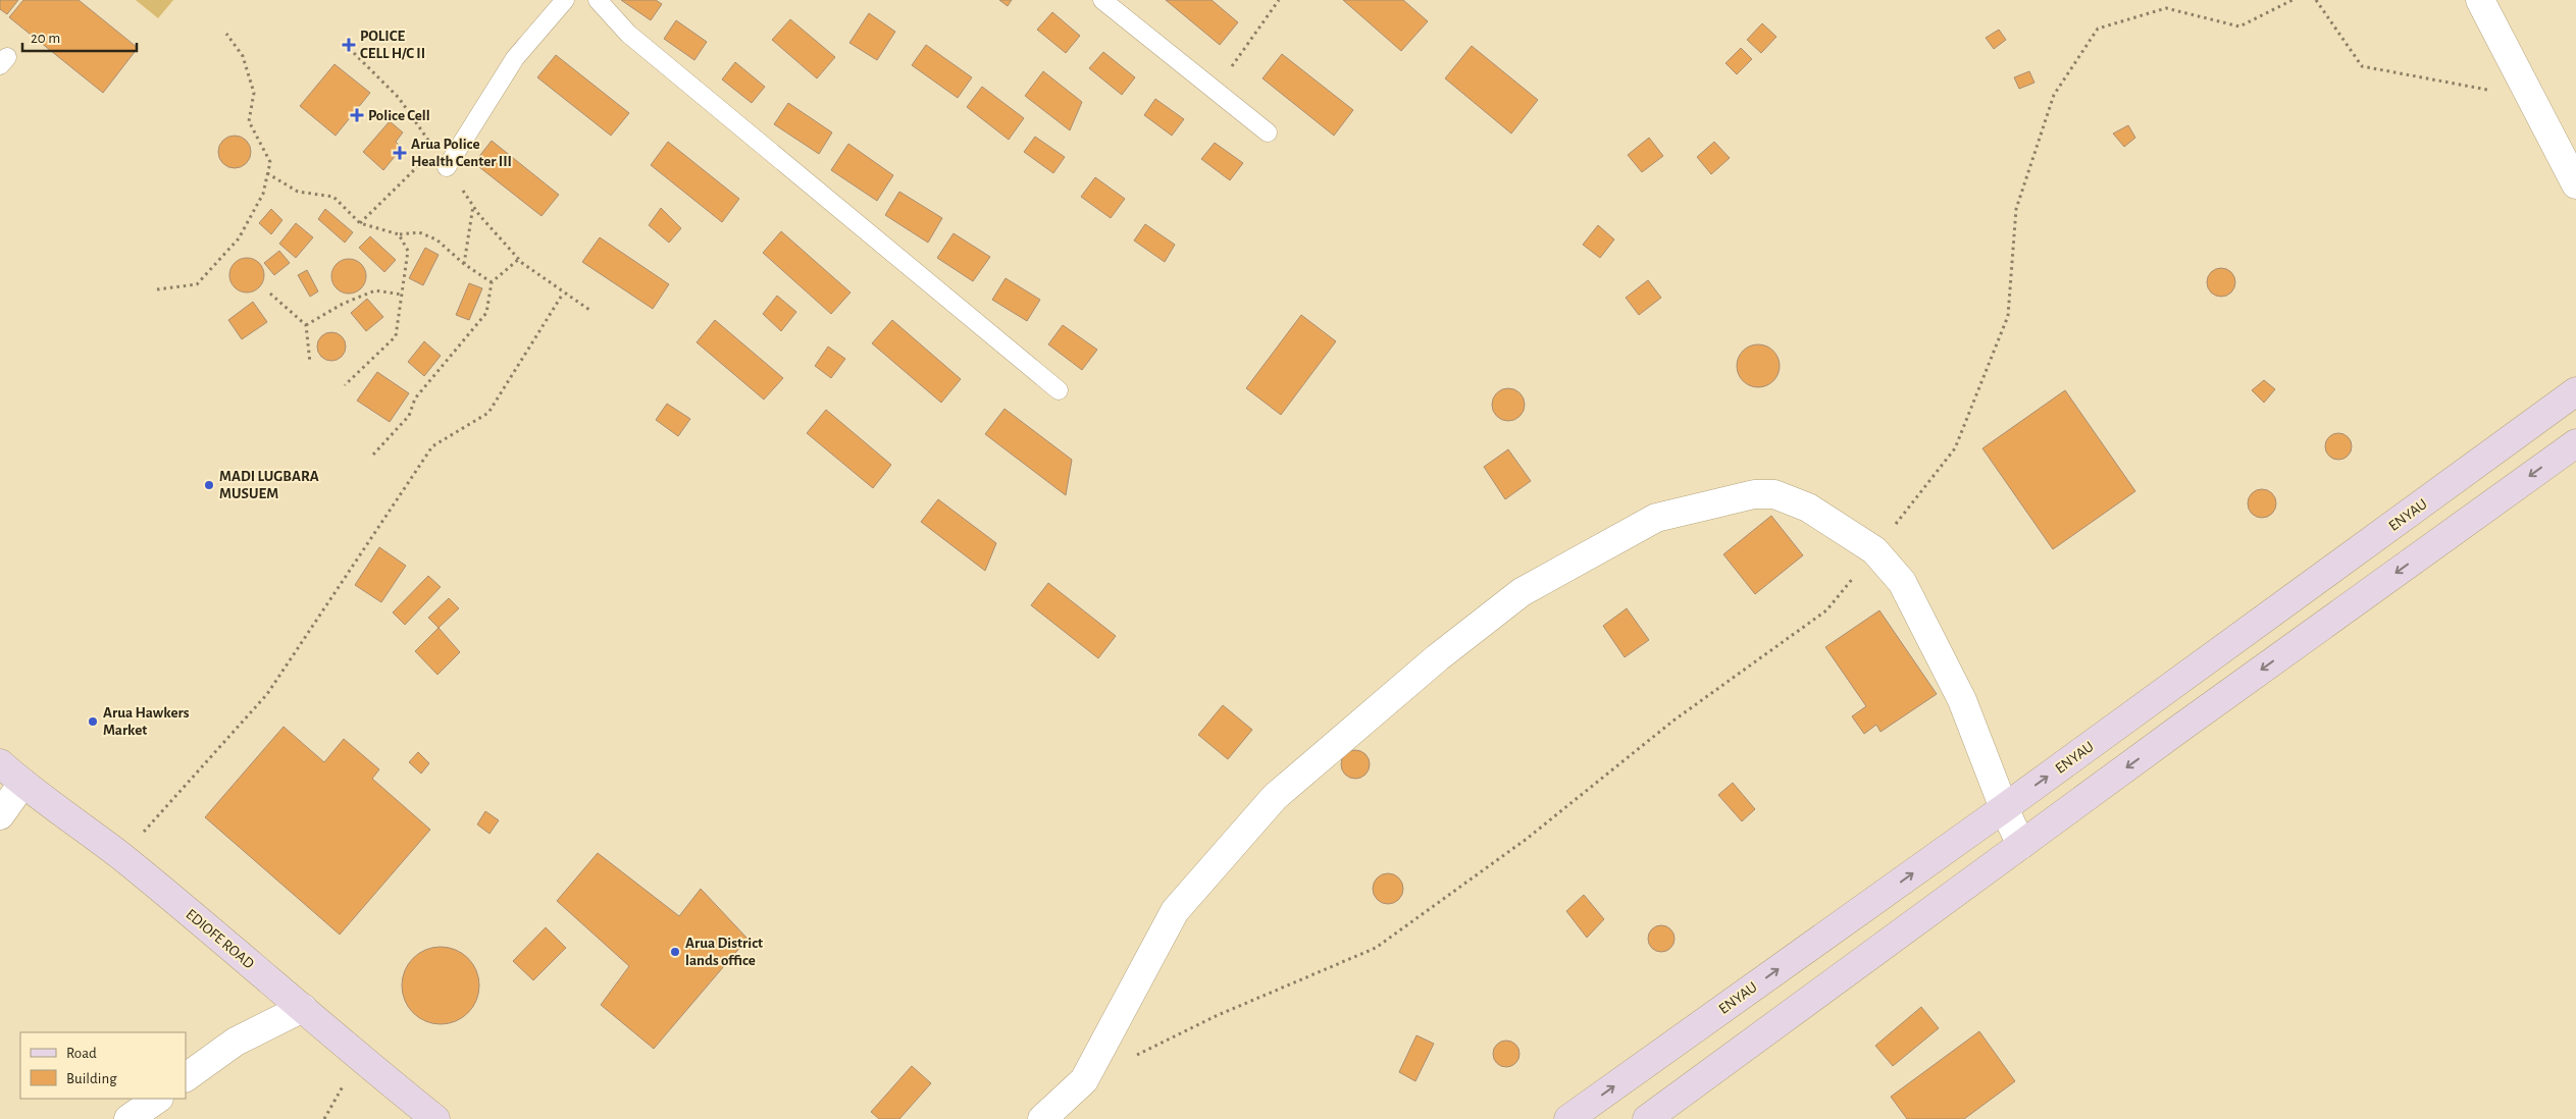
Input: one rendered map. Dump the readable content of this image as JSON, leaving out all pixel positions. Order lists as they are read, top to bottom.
{
  "streets": {
    "street": ["ENYAU", "EDIOFE ROAD"]
  },
  "places": {
    "health": ["POLICE CELL H/C II", "Police Cell", "Arua Police Health Center III"],
    "other": ["MADI LUGBARA MUSUEM", "Arua Hawkers Market", "Arua District lands office"]
  },
  "legend": ["Road", "Building"],
  "scale_bar": "20 m"
}
